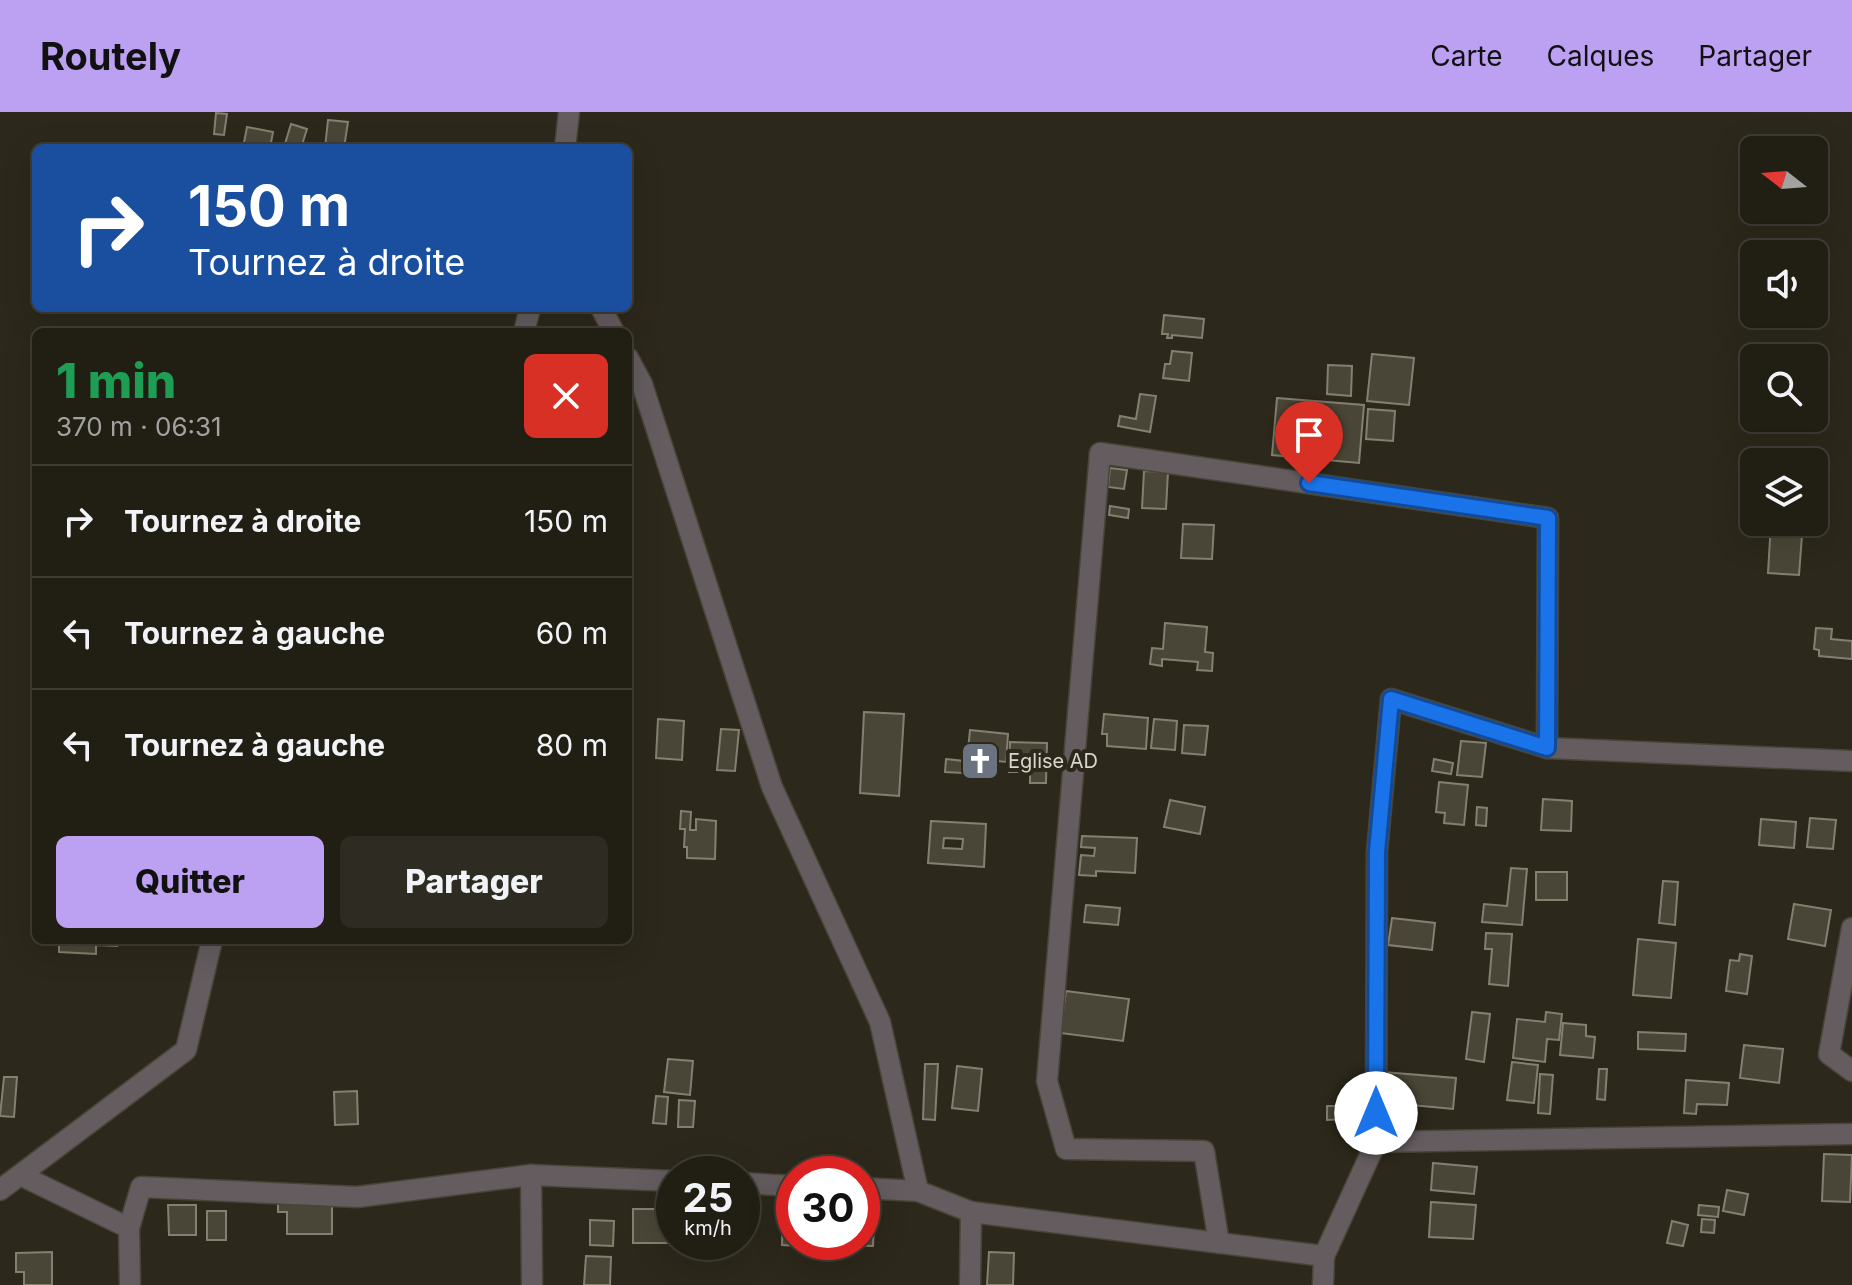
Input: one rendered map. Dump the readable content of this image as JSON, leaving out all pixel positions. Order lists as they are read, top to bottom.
{
  "places": {
    "church": ["Eglise AD"]
  },
  "north": "left",
  "page": {
    "header": "Routely",
    "nav": ["Carte", "Calques", "Partager"],
    "turn": ["150 m", "Tournez à droite"],
    "heading": ["1 min", "370 m · 06:31"],
    "list": [
      {
        "name": "Tournez à droite",
        "value": "150 m"
      },
      {
        "name": "Tournez à gauche",
        "value": "60 m"
      },
      {
        "name": "Tournez à gauche",
        "value": "80 m"
      }
    ],
    "buttons": ["Quitter", "Partager"],
    "speed": "25 km/h",
    "limit": "30"
  }
}
